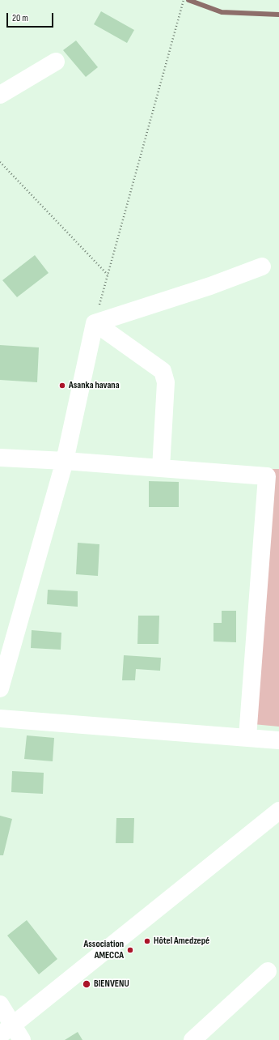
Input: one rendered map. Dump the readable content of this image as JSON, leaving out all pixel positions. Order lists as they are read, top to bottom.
{
  "places": [
    "Asanka havana",
    "Hôtel Amedzepé",
    "Association AMECCA",
    "BIENVENU"
  ],
  "scale_bar": "20 m"
}
